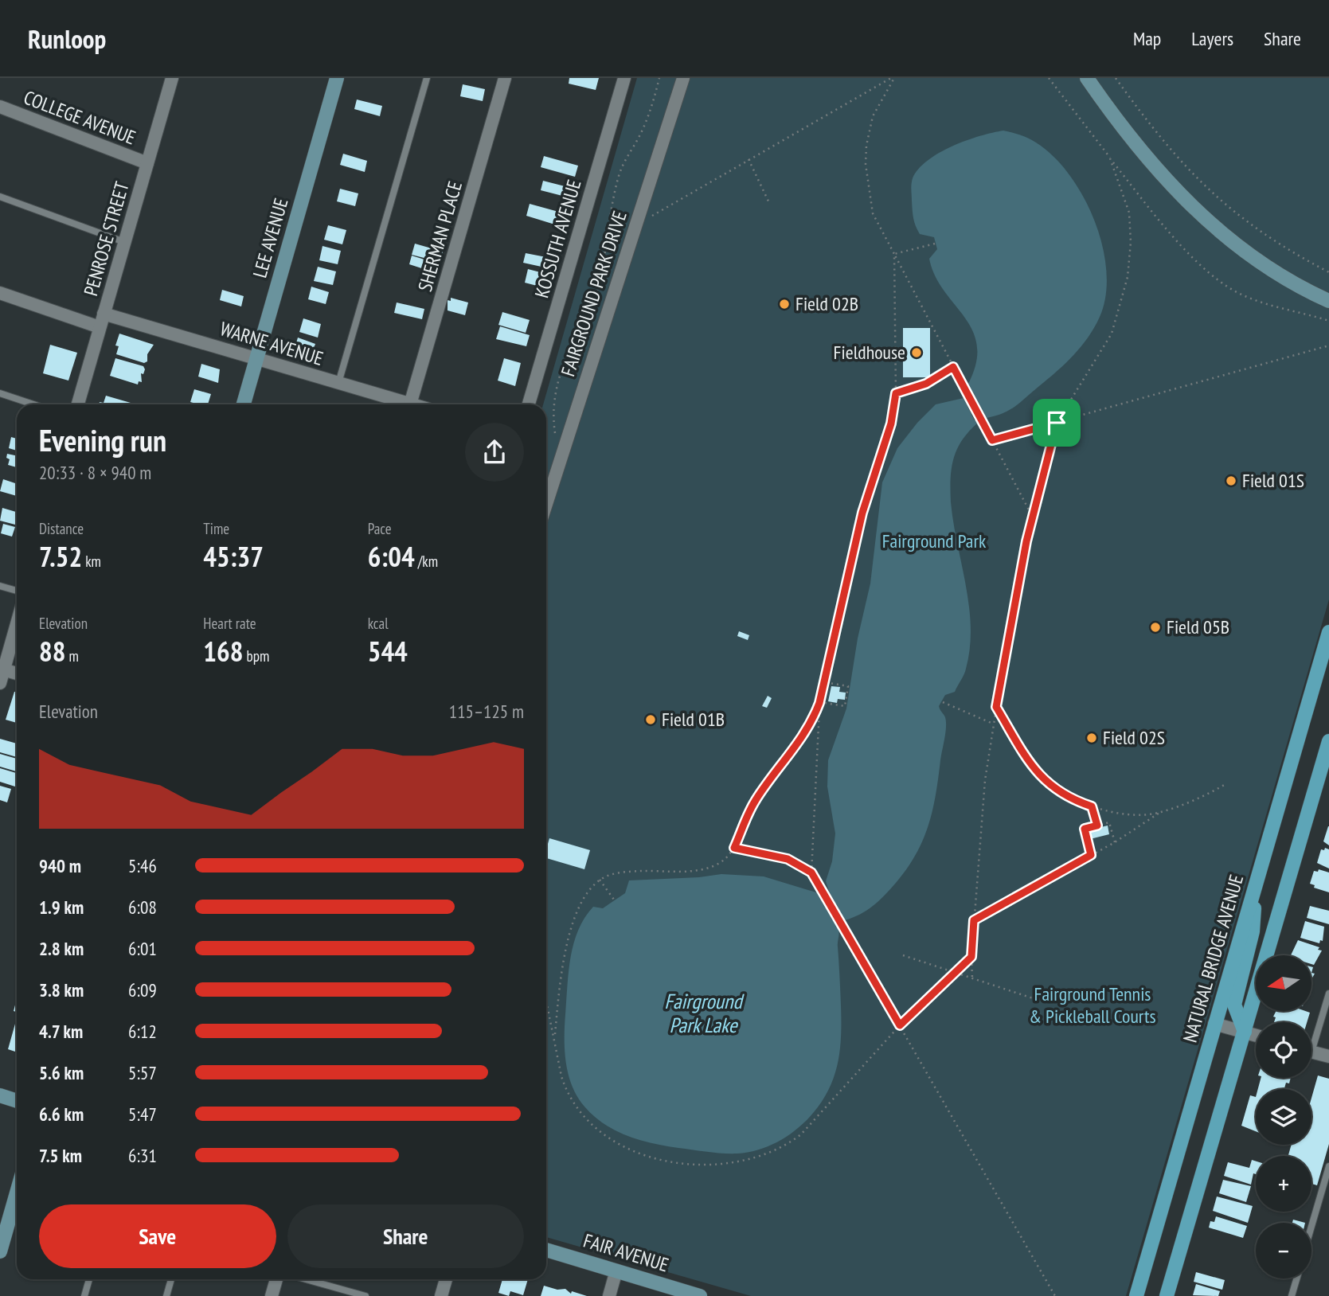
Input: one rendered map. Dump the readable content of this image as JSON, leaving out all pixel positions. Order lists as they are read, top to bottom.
{
  "streets": {
    "main road": ["NATURAL BRIDGE AVENUE"],
    "street": [
      "COLLEGE AVENUE",
      "SHERMAN PLACE",
      "LEE AVENUE",
      "PENROSE STREET",
      "KOSSUTH AVENUE",
      "FAIRGROUND PARK DRIVE",
      "WARNE AVENUE",
      "FAIR AVENUE"
    ]
  },
  "crossings": [
    ["COLLEGE AVENUE", "PENROSE STREET"],
    ["SHERMAN PLACE", "WARNE AVENUE"],
    ["LEE AVENUE", "WARNE AVENUE"],
    ["PENROSE STREET", "WARNE AVENUE"]
  ],
  "water": ["Fairground Park Lake"],
  "parks": ["Fairground Park", "Fairground Tennis & Pickleball Courts"],
  "places": [
    "Field 02B",
    "Fieldhouse",
    "Field 01S",
    "Field 05B",
    "Field 01B",
    "Field 02S"
  ],
  "north": "left",
  "page": {
    "header": "Runloop",
    "nav": ["Map", "Layers", "Share"],
    "heading": ["Evening run", "20:33 · 8 × 940 m"],
    "stats": [
      ["Distance", "7.52 km"],
      ["Time", "45:37"],
      ["Pace", "6:04 /km"],
      ["Elevation", "88 m"],
      ["Heart rate", "168 bpm"],
      ["kcal", "544"]
    ],
    "chart": ["Elevation", "115–125 m"],
    "list": [
      {
        "name": "940 m",
        "note": "5:46"
      },
      {
        "name": "1.9 km",
        "note": "6:08"
      },
      {
        "name": "2.8 km",
        "note": "6:01"
      },
      {
        "name": "3.8 km",
        "note": "6:09"
      },
      {
        "name": "4.7 km",
        "note": "6:12"
      },
      {
        "name": "5.6 km",
        "note": "5:57"
      },
      {
        "name": "6.6 km",
        "note": "5:47"
      },
      {
        "name": "7.5 km",
        "note": "6:31"
      }
    ],
    "map_buttons": ["+", "−"],
    "buttons": ["Save", "Share"]
  }
}
